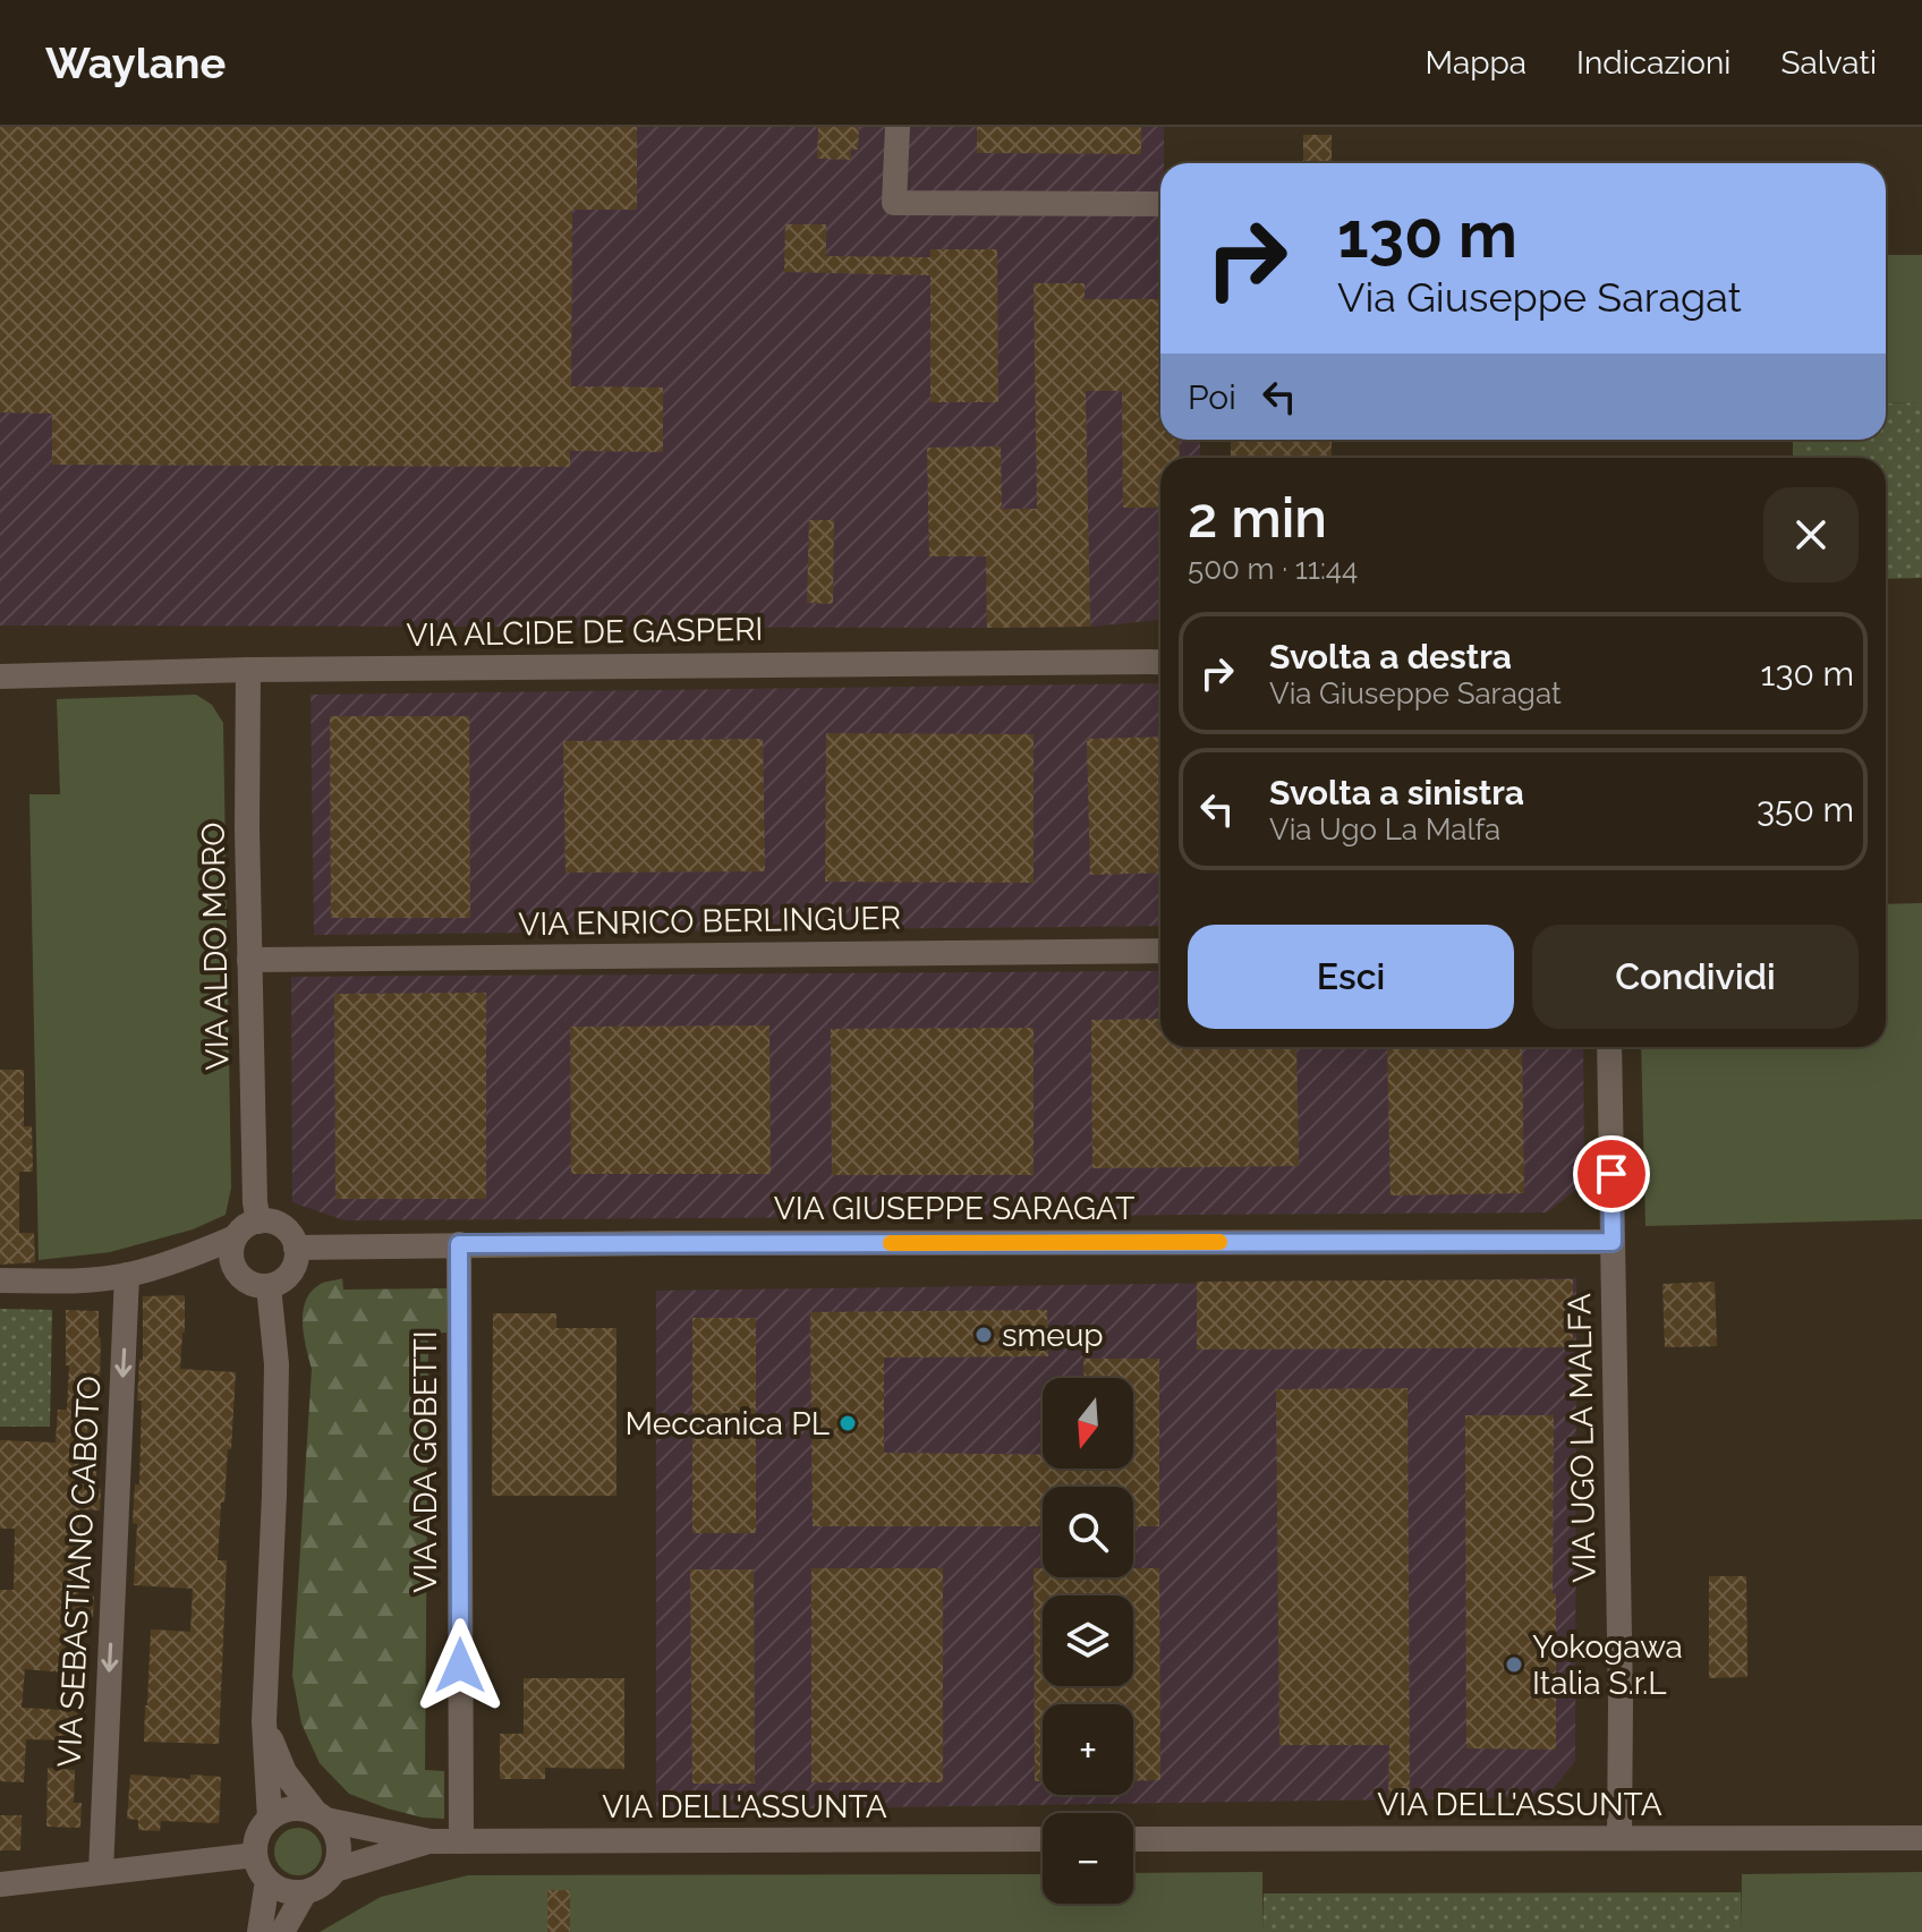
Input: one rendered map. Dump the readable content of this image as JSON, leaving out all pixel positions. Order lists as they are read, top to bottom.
{
  "streets": {
    "street": [
      "VIA ALCIDE DE GASPERI",
      "VIA ENRICO BERLINGUER",
      "VIA ALDO MORO",
      "VIA GIUSEPPE SARAGAT",
      "VIA UGO LA MALFA",
      "VIA ADA GOBETTI",
      "VIA SEBASTIANO CABOTO",
      "VIA DELL'ASSUNTA"
    ]
  },
  "crossings": [
    ["VIA ALCIDE DE GASPERI", "VIA ALDO MORO"],
    ["VIA ENRICO BERLINGUER", "VIA ALDO MORO"],
    ["VIA ALDO MORO", "VIA GIUSEPPE SARAGAT"],
    ["VIA GIUSEPPE SARAGAT", "VIA UGO LA MALFA"],
    ["VIA GIUSEPPE SARAGAT", "VIA ADA GOBETTI"],
    ["VIA UGO LA MALFA", "VIA DELL'ASSUNTA"],
    ["VIA ADA GOBETTI", "VIA DELL'ASSUNTA"]
  ],
  "places": ["smeup", "Meccanica PL", "Yokogawa Italia S.r.L"],
  "north": "bottom",
  "page": {
    "header": "Waylane",
    "nav": ["Mappa", "Indicazioni", "Salvati"],
    "turn": ["130 m", "Via Giuseppe Saragat"],
    "then": "Poi",
    "heading": ["2 min", "500 m · 11:44"],
    "list": [
      {
        "name": "Svolta a destra",
        "note": "Via Giuseppe Saragat",
        "value": "130 m"
      },
      {
        "name": "Svolta a sinistra",
        "note": "Via Ugo La Malfa",
        "value": "350 m"
      }
    ],
    "buttons": ["Esci", "Condividi"],
    "map_buttons": ["+", "−"]
  }
}
